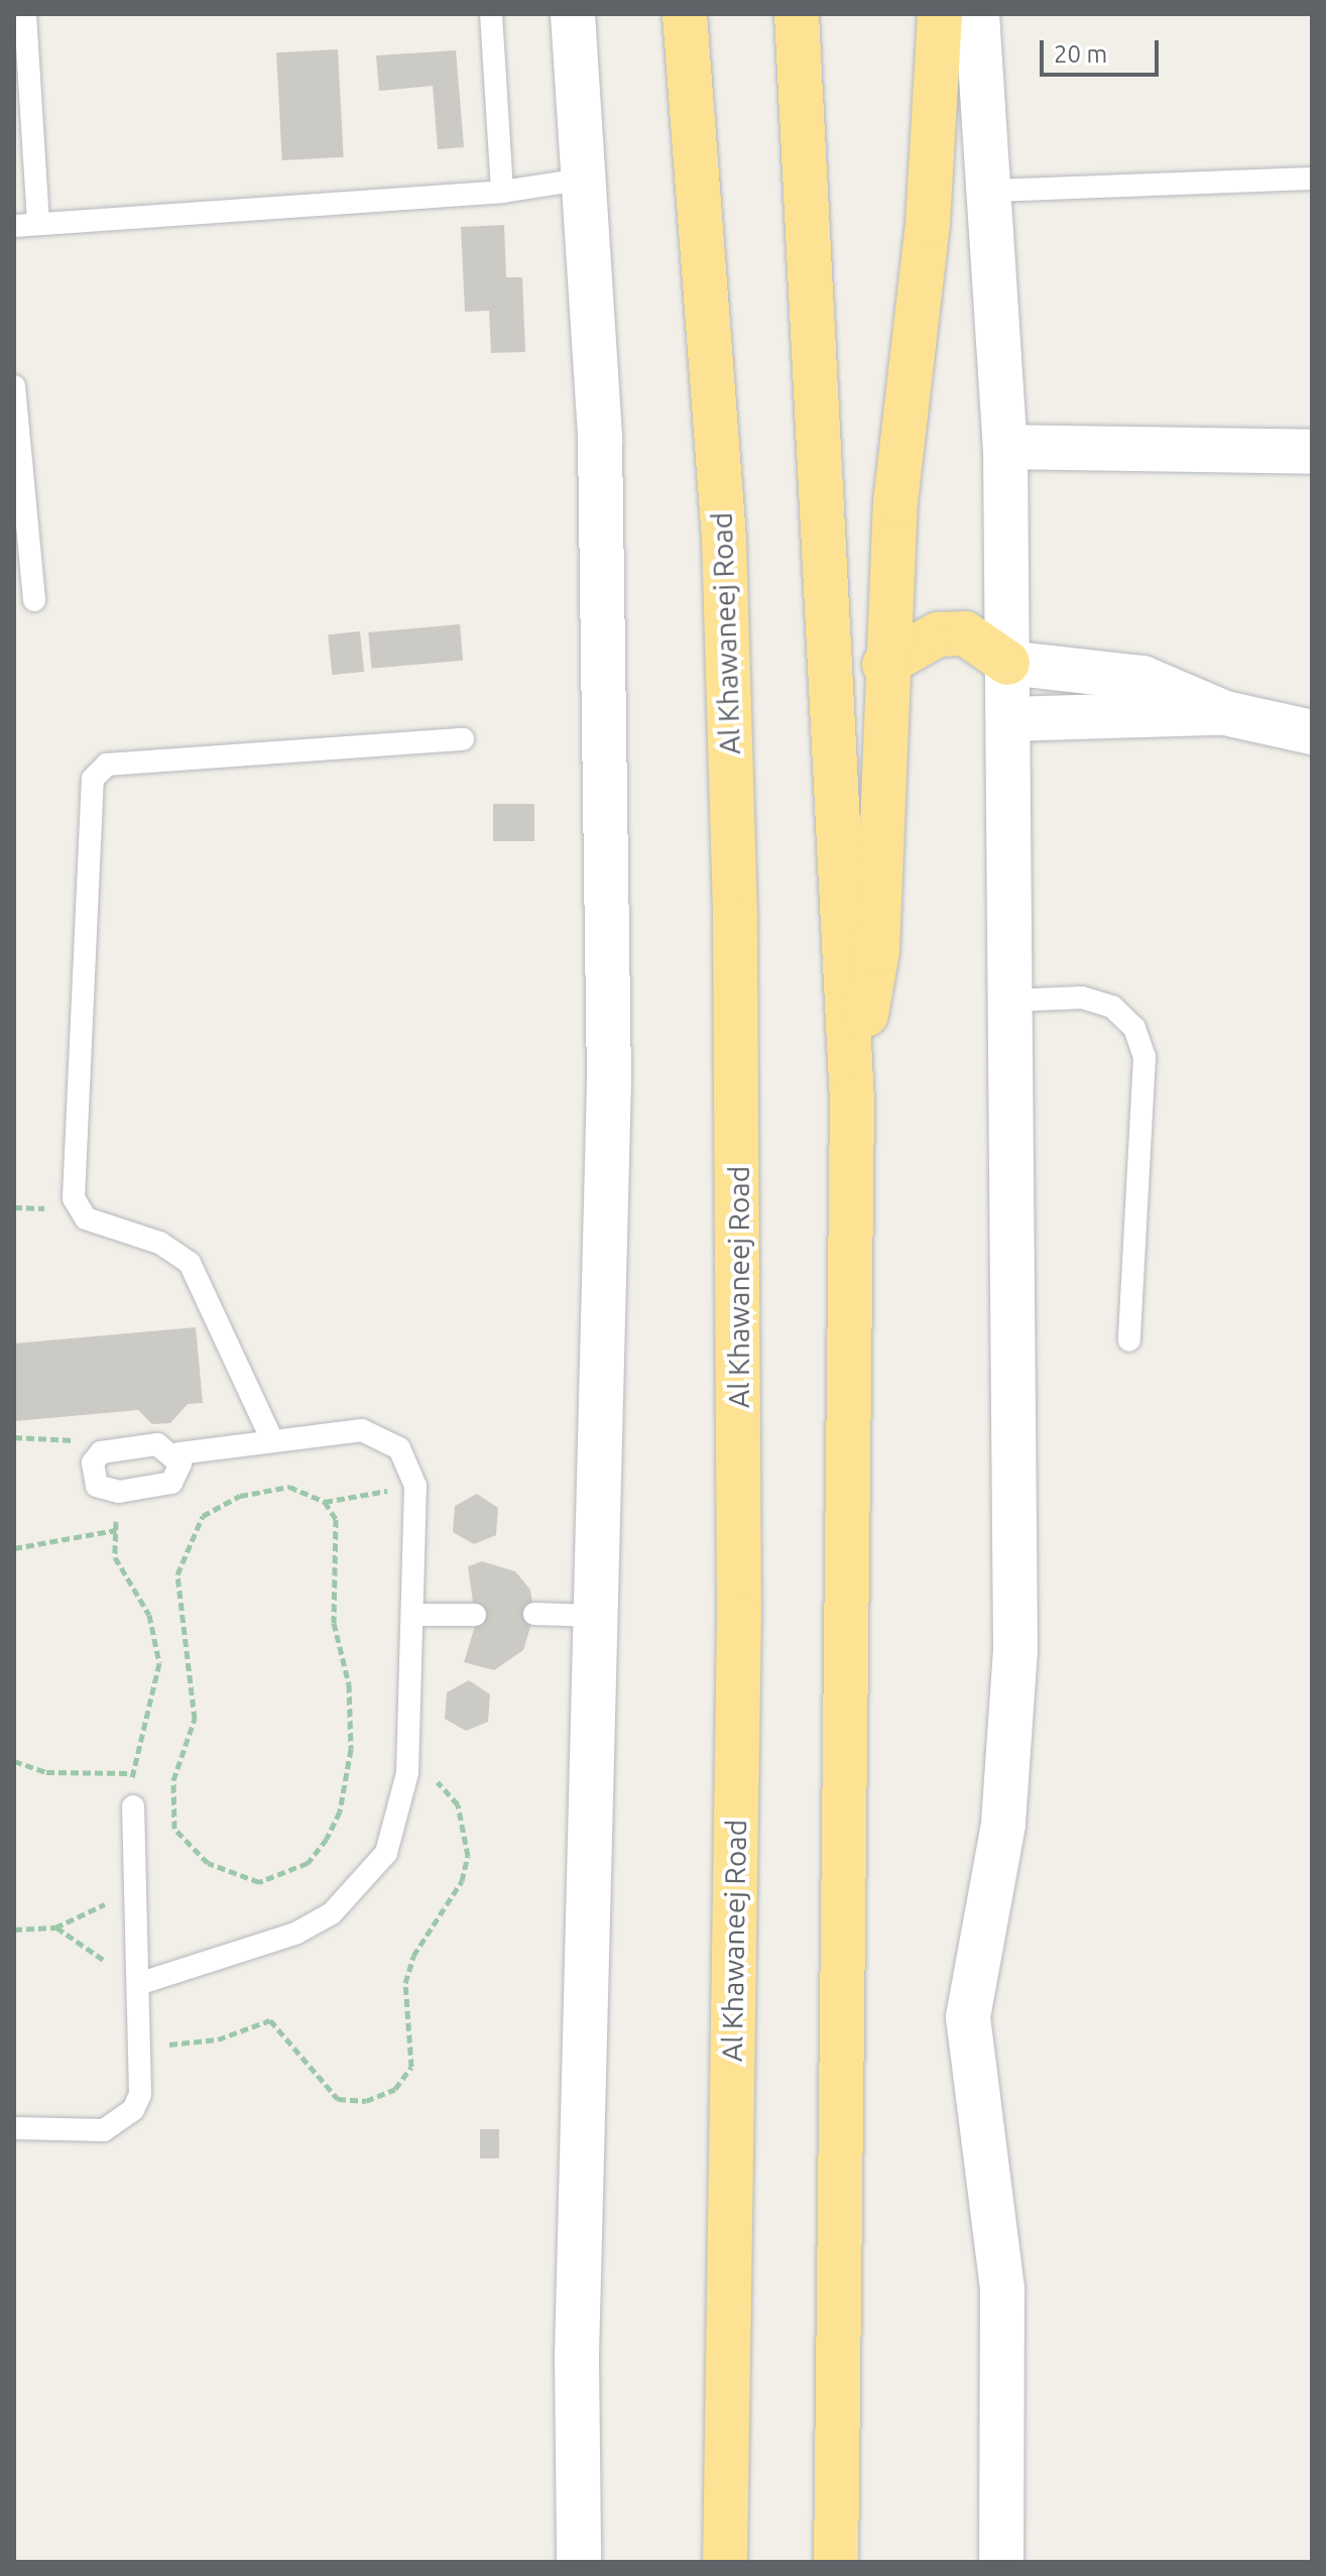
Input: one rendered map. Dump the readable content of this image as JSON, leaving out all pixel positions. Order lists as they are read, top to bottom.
{
  "streets": {
    "highway": ["Al Khawaneej Road"]
  },
  "scale_bar": "20 m"
}
